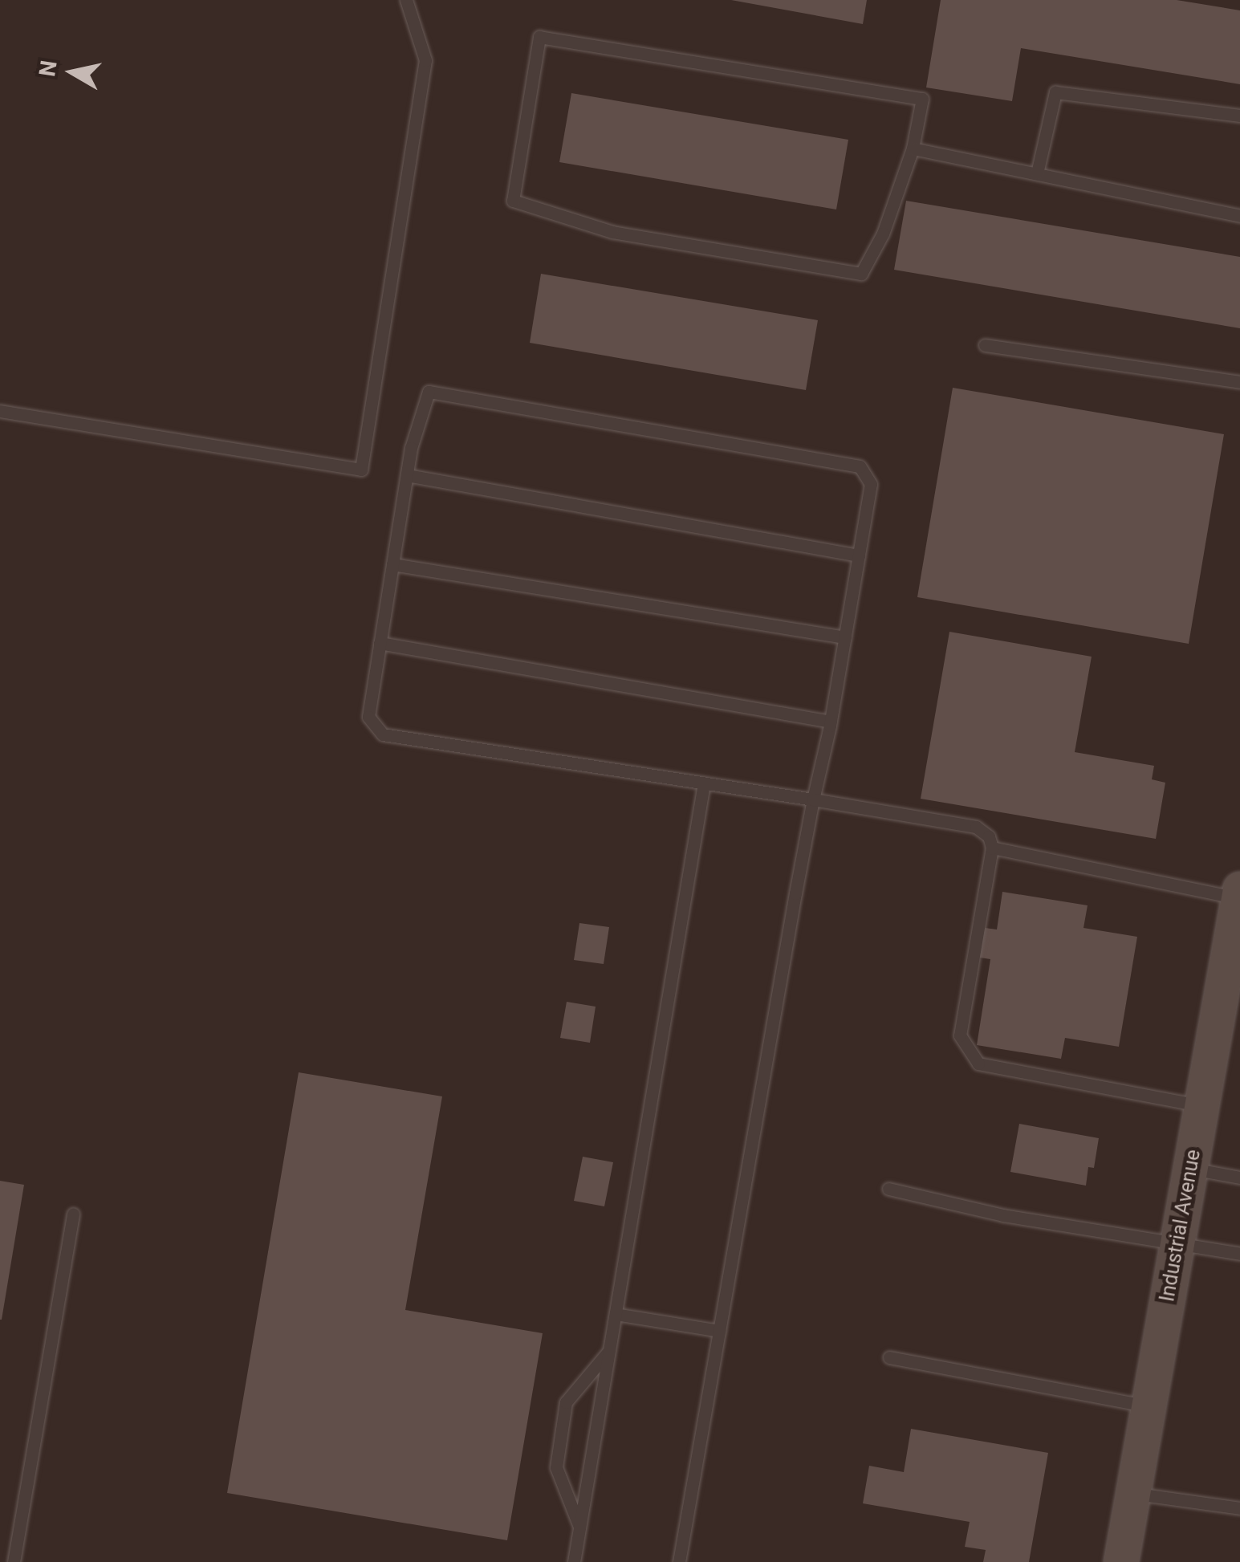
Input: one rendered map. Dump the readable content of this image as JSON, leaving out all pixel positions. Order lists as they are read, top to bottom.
{
  "streets": {
    "main road": ["Industrial Avenue"]
  },
  "north": "left"
}
